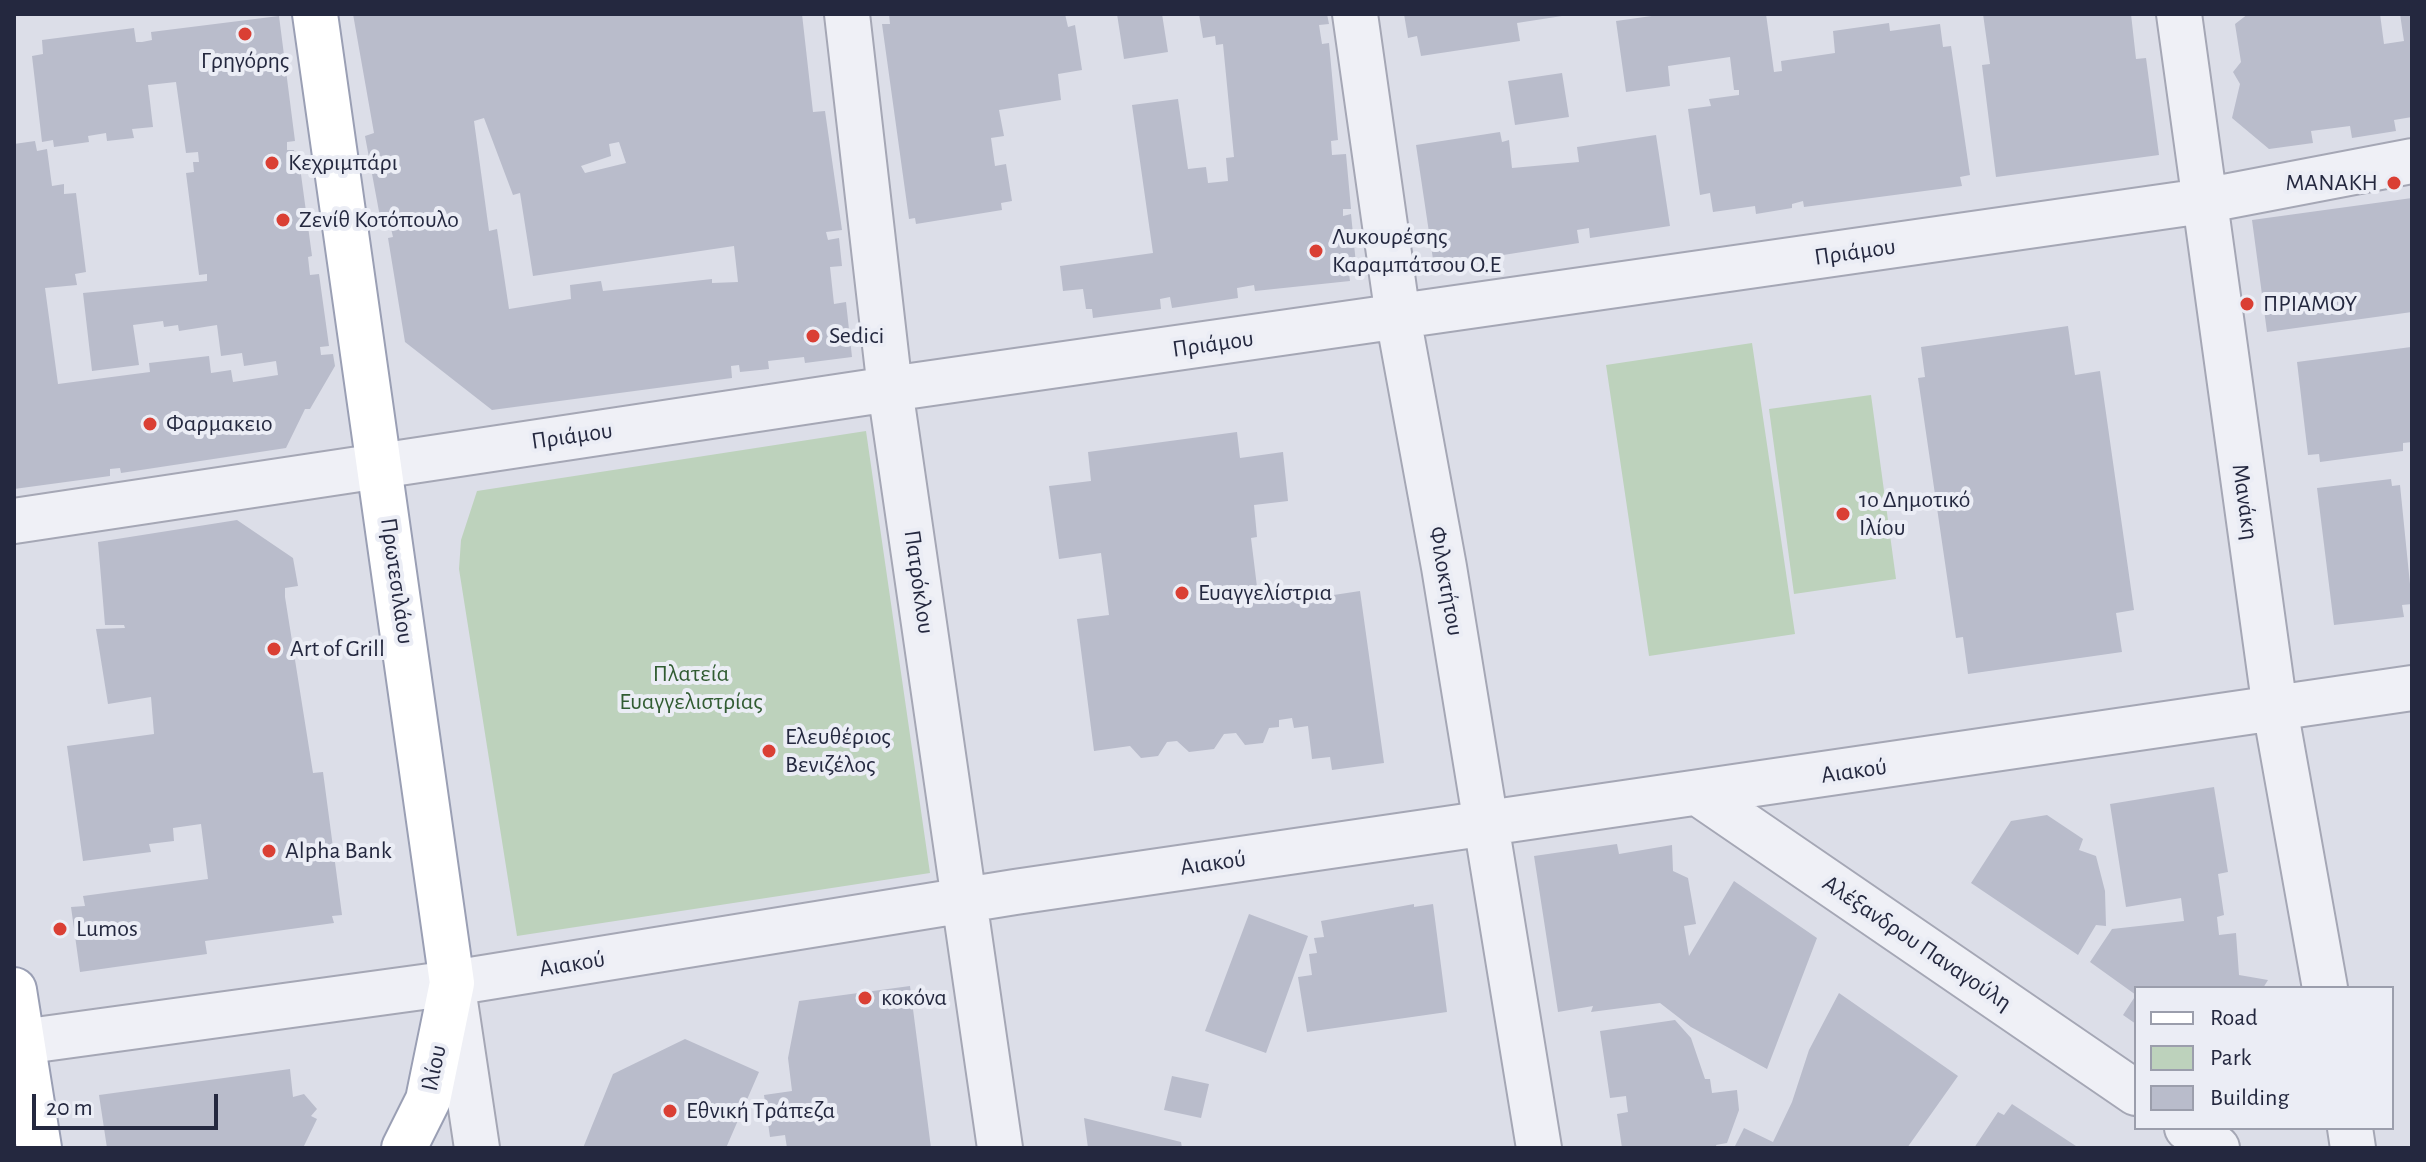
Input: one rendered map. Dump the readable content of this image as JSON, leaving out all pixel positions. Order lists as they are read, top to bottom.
{
  "streets": {
    "main road": ["Πρωτεσιλάου", "Ιλίου"],
    "street": [
      "Πριάμου",
      "Μανάκη",
      "Φιλοκτήτου",
      "Πατρόκλου",
      "Αιακού",
      "Αλέξανδρου Παναγούλη"
    ]
  },
  "crossings": [
    ["Πριάμου", "Μανάκη"],
    ["Πριάμου", "Πρωτεσιλάου"],
    ["Πριάμου", "Φιλοκτήτου"],
    ["Πριάμου", "Πατρόκλου"],
    ["Μανάκη", "Αιακού"],
    ["Πρωτεσιλάου", "Αιακού"],
    ["Πρωτεσιλάου", "Ιλίου"],
    ["Φιλοκτήτου", "Αιακού"],
    ["Πατρόκλου", "Αιακού"],
    ["Αιακού", "Αλέξανδρου Παναγούλη"],
    ["Αιακού", "Ιλίου"]
  ],
  "parks": ["Πλατεία Ευαγγελιστρίας"],
  "places": [
    "Γρηγόρης",
    "Κεχριμπάρι",
    "ΜΑΝΑΚΗ",
    "Ζενίθ Κοτόπουλο",
    "Λυκουρέσης Καραμπάτσου Ο.Ε",
    "ΠΡΙΑΜΟΥ",
    "Sedici",
    "Φαρμακειο",
    "1ο Δημοτικό Ιλίου",
    "Ευαγγελίστρια",
    "Art of Grill",
    "Ελευθέριος Βενιζέλος",
    "Alpha Bank",
    "Lumos",
    "κοκόνα",
    "Εθνική Τράπεζα"
  ],
  "legend": ["Road", "Park", "Building"],
  "scale_bar": "20 m"
}
